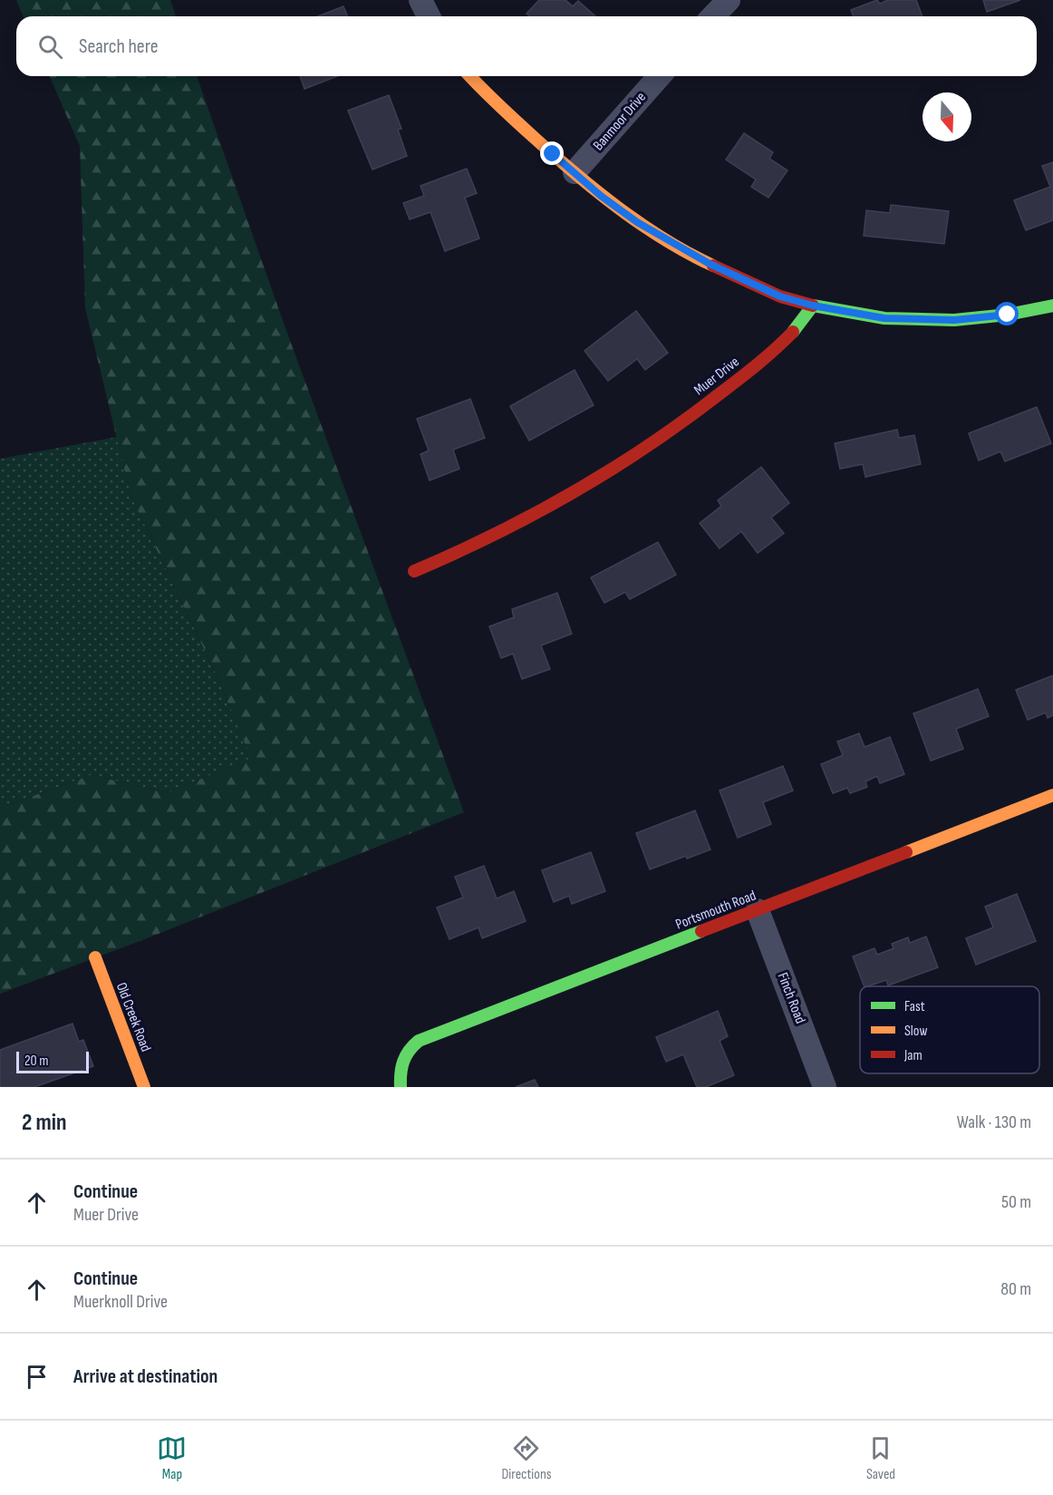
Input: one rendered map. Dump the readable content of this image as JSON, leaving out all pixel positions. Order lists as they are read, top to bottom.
{
  "streets": {
    "street": [
      "Banmoor Drive",
      "Muer Drive",
      "Portsmouth Road",
      "Finch Road",
      "Old Creek Road"
    ]
  },
  "crossings": [
    ["Portsmouth Road", "Finch Road"]
  ],
  "legend": ["Fast", "Slow", "Jam"],
  "scale_bar": "20 m",
  "north": "bottom",
  "page": {
    "search": "Search here",
    "scale": "20 m",
    "heading": ["2 min", "Walk · 130 m"],
    "list": [
      ["Continue", "Muer Drive", "50 m"],
      ["Continue", "Muerknoll Drive", "80 m"],
      "Arrive at destination"
    ],
    "nav": ["Map", "Directions", "Saved"]
  }
}
